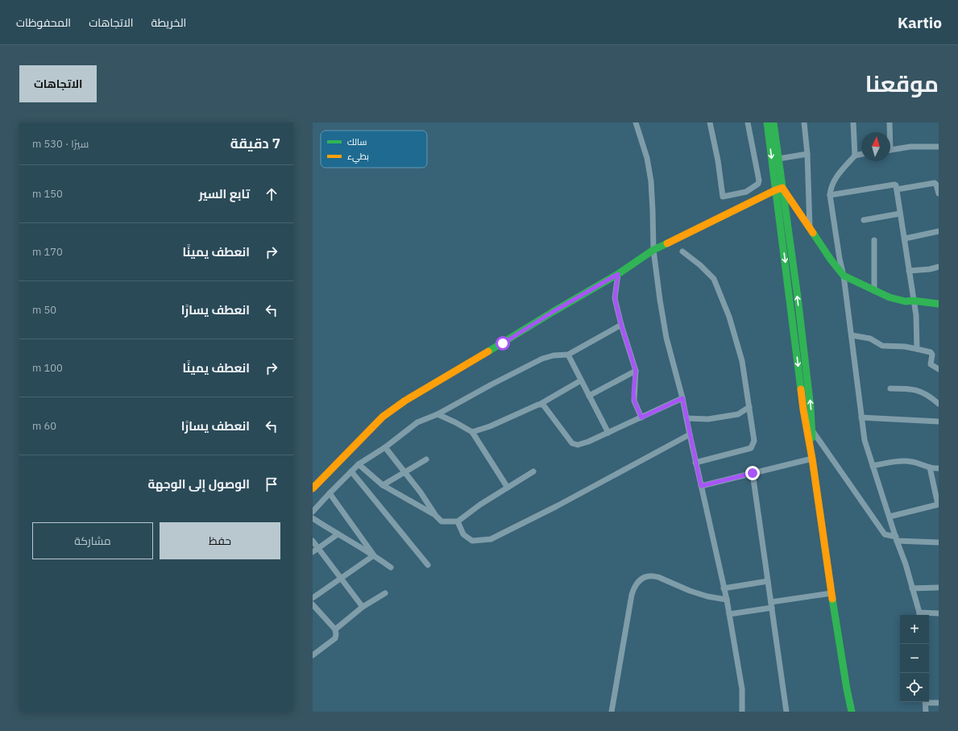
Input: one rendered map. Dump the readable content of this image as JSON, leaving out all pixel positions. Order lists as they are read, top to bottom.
{
  "legend": ["سالك", "بطيء"],
  "north": "top",
  "page": {
    "header": "Kartio",
    "nav": ["الخريطة", "الاتجاهات", "المحفوظات"],
    "title": "موقعنا",
    "buttons": [
      "الاتجاهات",
      ["حفظ", "مشاركة"]
    ],
    "heading": ["7 دقيقة", "سيرًا · 530 m"],
    "list": [
      ["تابع السير", "150 m"],
      ["انعطف يمينًا", "170 m"],
      ["انعطف يسارًا", "50 m"],
      ["انعطف يمينًا", "100 m"],
      ["انعطف يسارًا", "60 m"],
      "الوصول إلى الوجهة"
    ],
    "map_buttons": ["+", "−"]
  }
}
